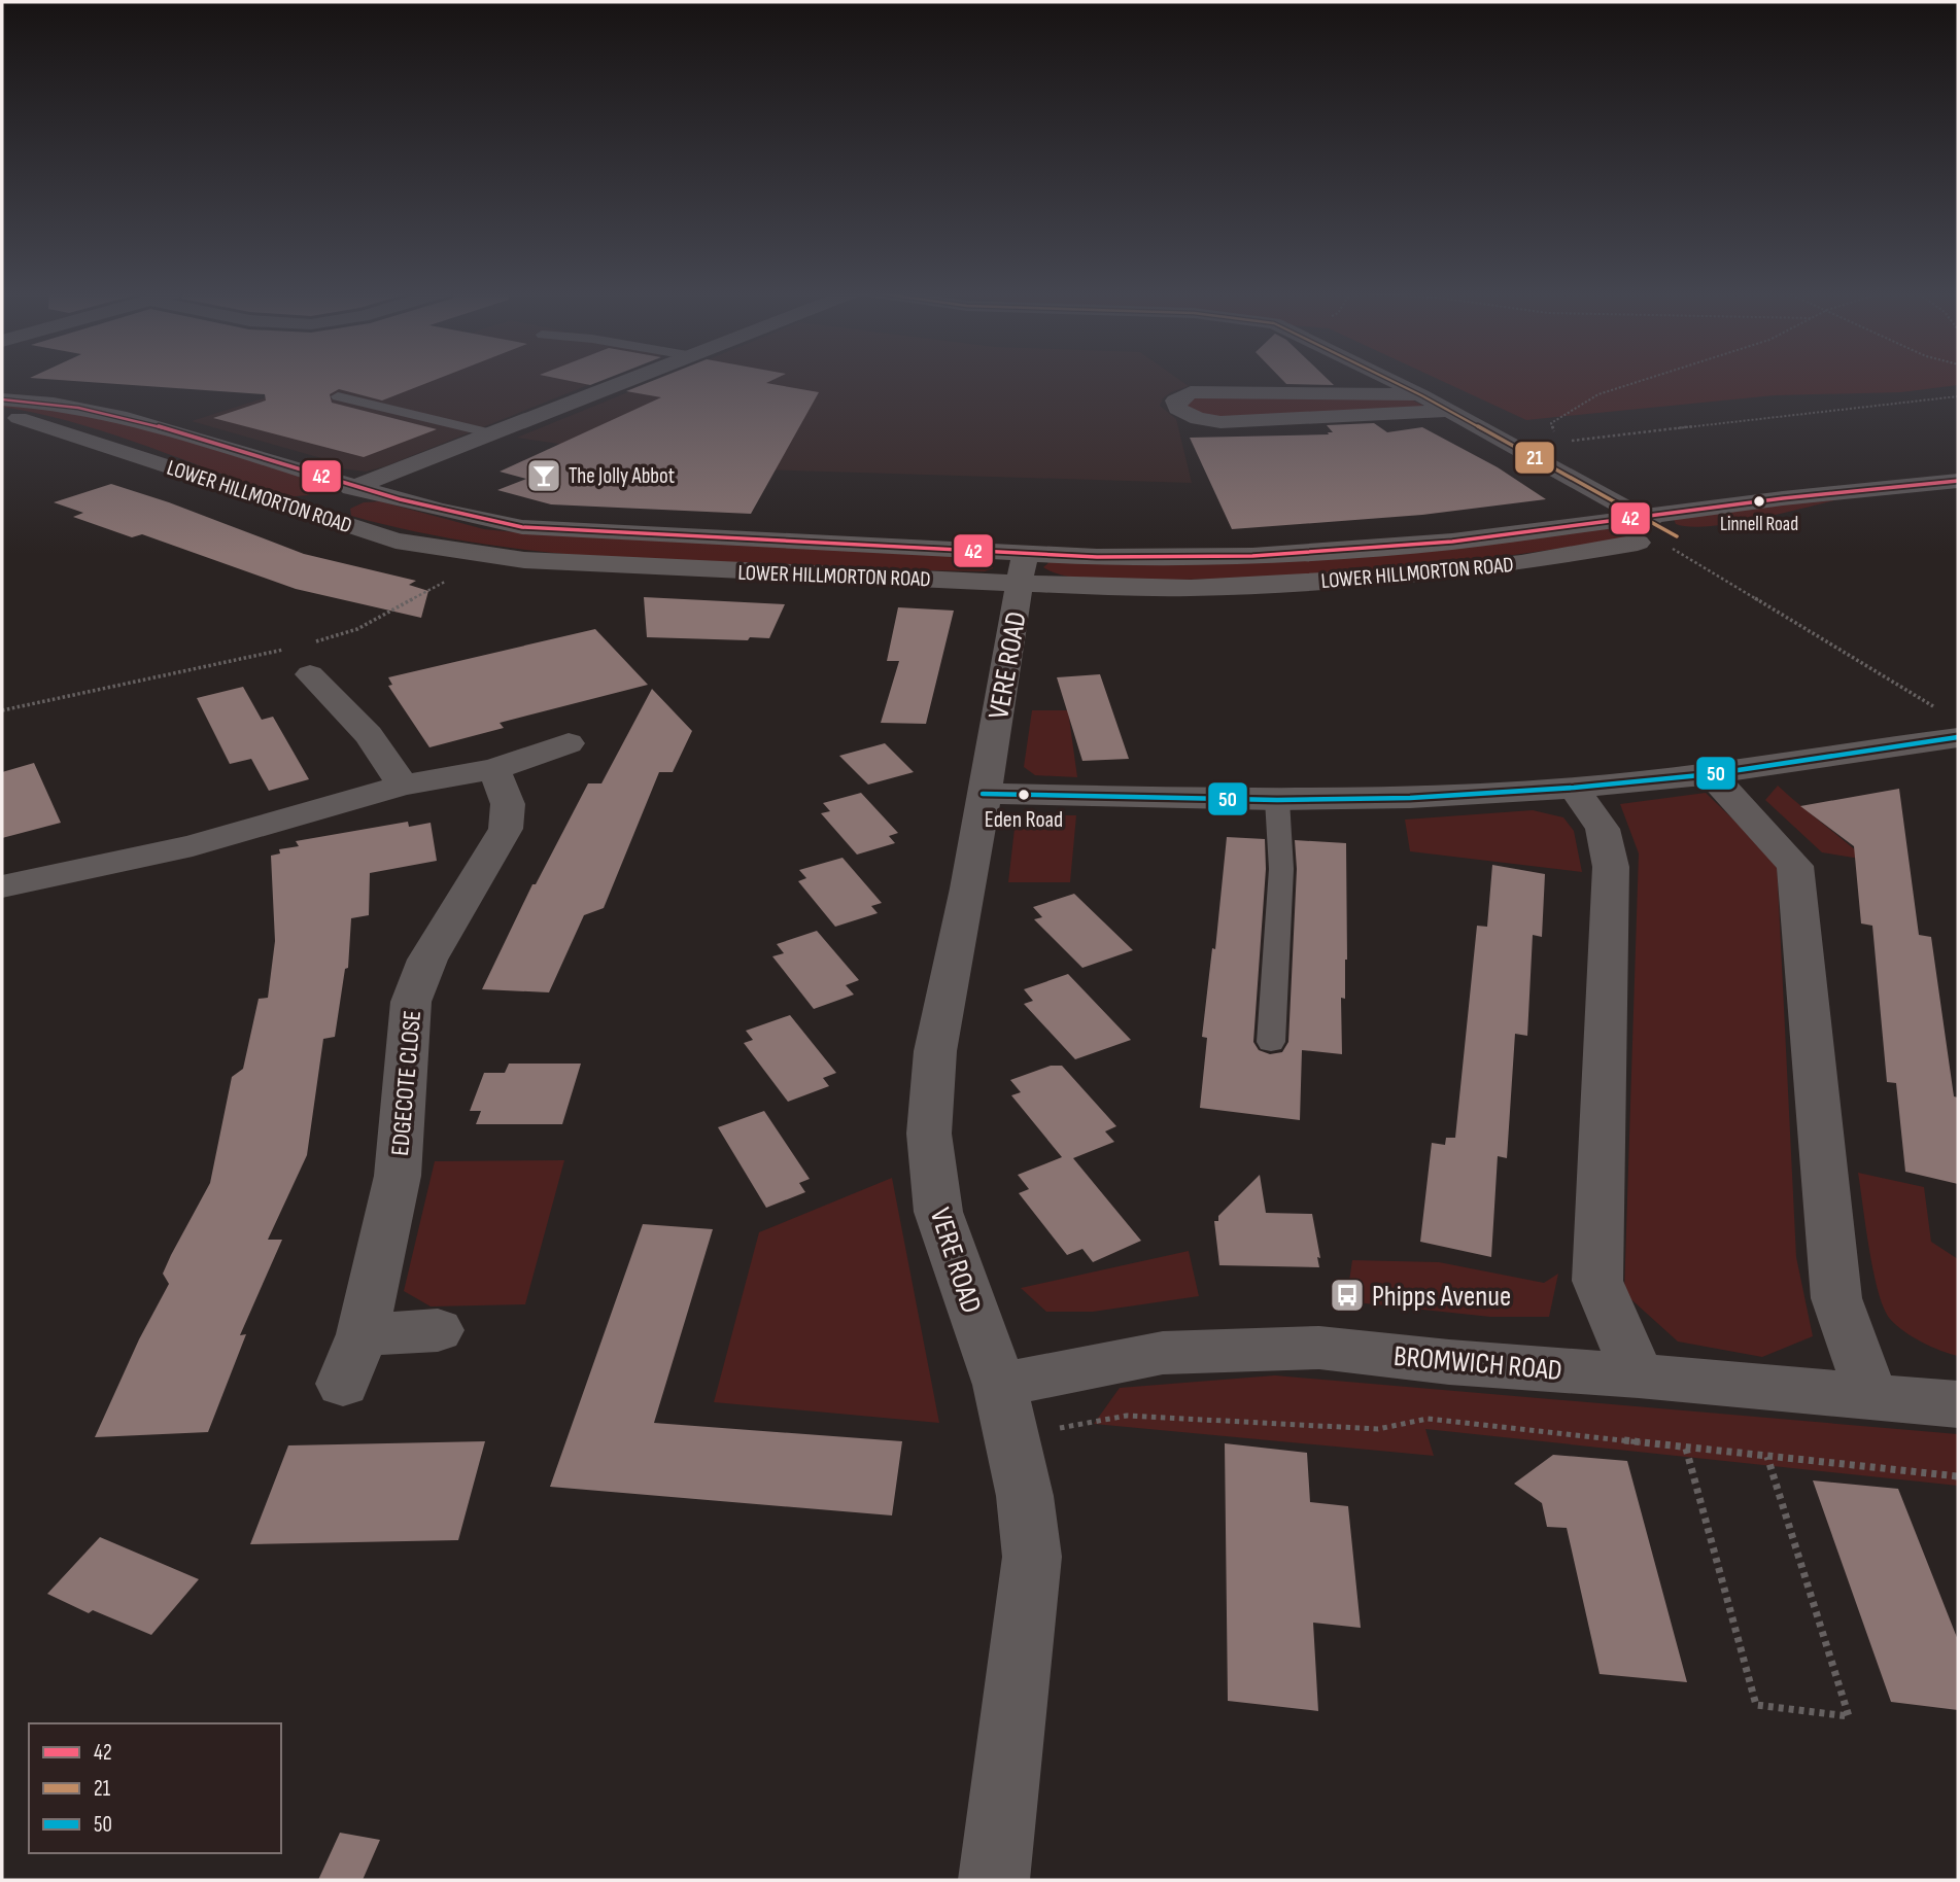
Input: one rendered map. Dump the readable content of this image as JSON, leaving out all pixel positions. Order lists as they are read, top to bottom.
{
  "streets": {
    "street": [
      "LOWER HILLMORTON ROAD",
      "VERE ROAD",
      "EDGECOTE CLOSE",
      "BROMWICH ROAD"
    ]
  },
  "crossings": [
    ["LOWER HILLMORTON ROAD", "VERE ROAD"],
    ["VERE ROAD", "BROMWICH ROAD"]
  ],
  "places": {
    "bar": ["The Jolly Abbot"],
    "other": ["Linnell Road", "Eden Road"],
    "bus stop": ["Phipps Avenue"]
  },
  "lines": ["transit line 21", "transit line 42", "transit line 50"],
  "legend": ["42", "21", "50"]
}
